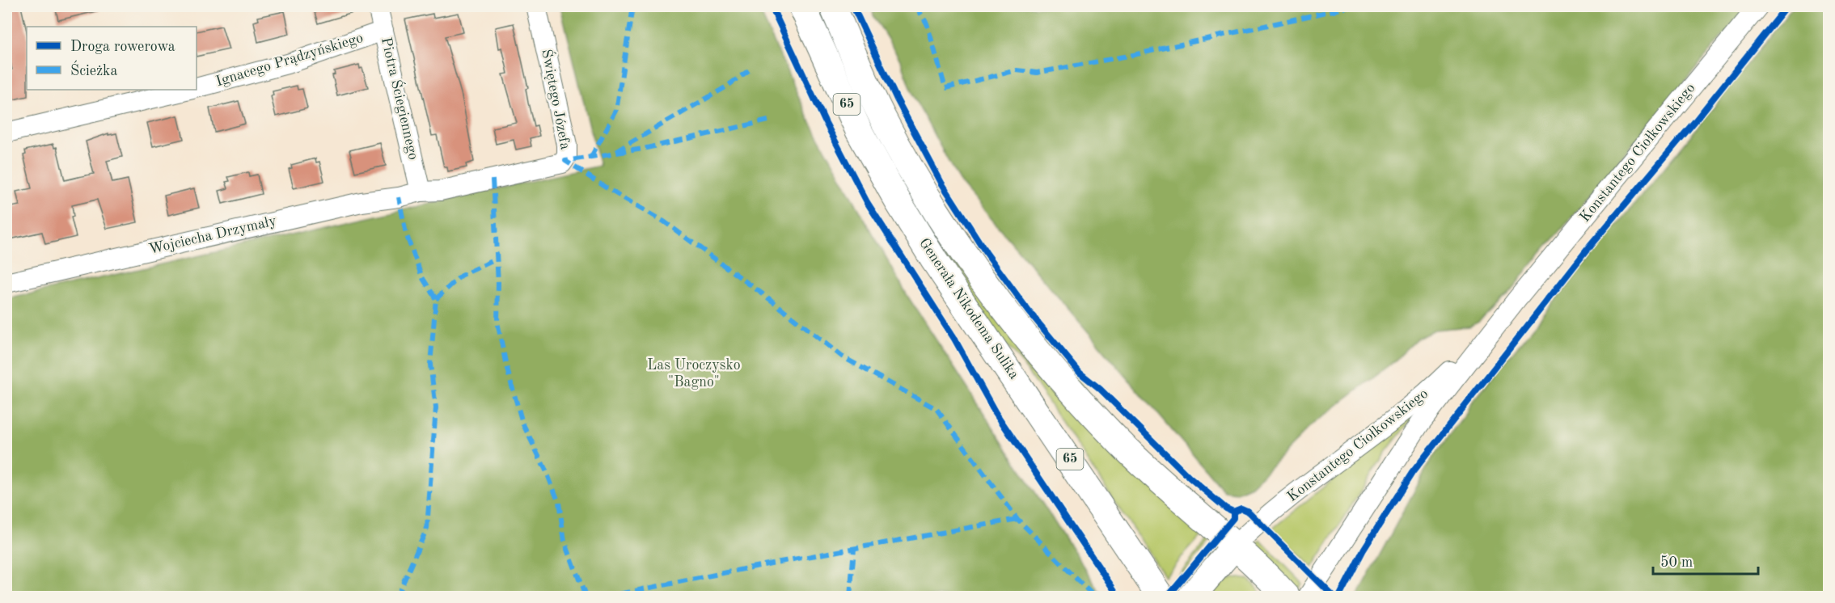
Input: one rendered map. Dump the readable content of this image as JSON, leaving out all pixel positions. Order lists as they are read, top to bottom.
{
  "streets": {
    "highway": ["65", "Generała Nikodema Sulika"],
    "street": [
      "Ignacego Prądzyńskiego",
      "Piotra Ściegiennego",
      "Świętego Józefa",
      "Konstantego Ciołkowskiego",
      "Wojciecha Drzymały"
    ]
  },
  "crossings": [
    ["Ignacego Prądzyńskiego", "Piotra Ściegiennego"],
    ["Piotra Ściegiennego", "Świętego Józefa"],
    ["Piotra Ściegiennego", "Wojciecha Drzymały"],
    ["Świętego Józefa", "Wojciecha Drzymały"],
    ["65", "Konstantego Ciołkowskiego"],
    ["65", "Generała Nikodema Sulika"],
    ["Konstantego Ciołkowskiego", "Generała Nikodema Sulika"]
  ],
  "parks": ["Las Uroczysko \"Bagno\""],
  "legend": ["Droga rowerowa", "Ścieżka"],
  "scale_bar": "50 m"
}
